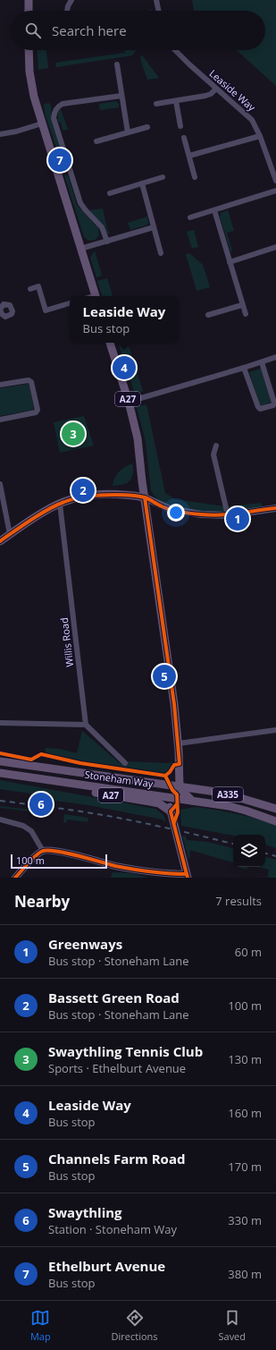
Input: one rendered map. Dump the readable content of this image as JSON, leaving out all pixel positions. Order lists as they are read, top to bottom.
{
  "streets": {
    "main road": ["A27", "Stoneham Way", "A335"],
    "street": ["Leaside Way", "Willis Road"]
  },
  "crossings": [
    ["A27", "Stoneham Way"]
  ],
  "scale_bar": "100 m",
  "page": {
    "search": "Search here",
    "pins": [
      "7",
      "4",
      "3",
      "2",
      "1",
      "5",
      "6"
    ],
    "popup": ["Leaside Way", "Bus stop"],
    "scale": "100 m",
    "heading": ["Nearby", "7 results"],
    "list": [
      {
        "mark": "1",
        "name": "Greenways",
        "note": "Bus stop · Stoneham Lane",
        "value": "60 m"
      },
      {
        "mark": "2",
        "name": "Bassett Green Road",
        "note": "Bus stop · Stoneham Lane",
        "value": "100 m"
      },
      {
        "mark": "3",
        "name": "Swaythling Tennis Club",
        "note": "Sports · Ethelburt Avenue",
        "value": "130 m"
      },
      {
        "mark": "4",
        "name": "Leaside Way",
        "note": "Bus stop",
        "value": "160 m"
      },
      {
        "mark": "5",
        "name": "Channels Farm Road",
        "note": "Bus stop",
        "value": "170 m"
      },
      {
        "mark": "6",
        "name": "Swaythling",
        "note": "Station · Stoneham Way",
        "value": "330 m"
      },
      {
        "mark": "7",
        "name": "Ethelburt Avenue",
        "note": "Bus stop",
        "value": "380 m"
      }
    ],
    "nav": ["Map", "Directions", "Saved"]
  }
}
